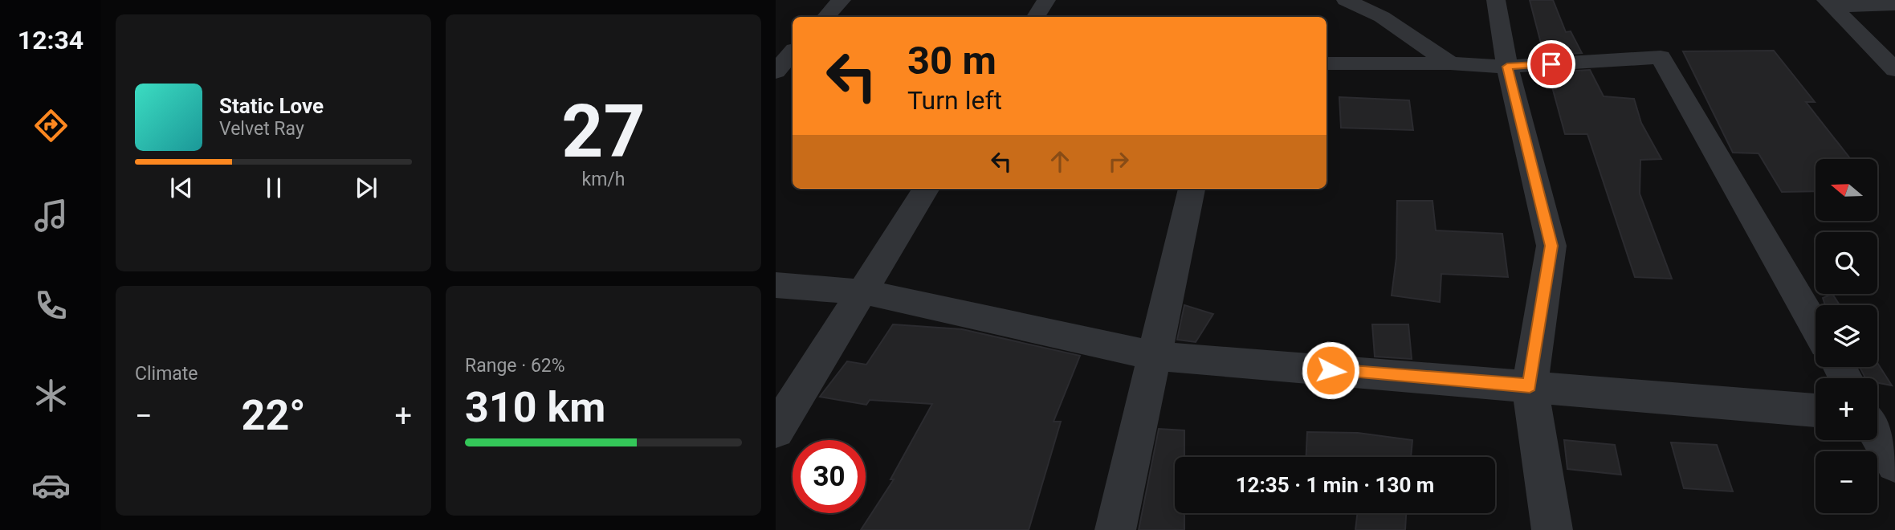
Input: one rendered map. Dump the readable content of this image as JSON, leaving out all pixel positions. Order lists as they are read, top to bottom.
{
  "north": "left",
  "page": {
    "tabs": "12:34",
    "tile": [
      ["27", "km/h"],
      "Climate",
      ["Range · 62%", "310 km"]
    ],
    "turn": ["30 m", "Turn left"],
    "song": ["Static Love", "Velvet Ray"],
    "map_buttons": ["+", "−"],
    "heat": ["−", "22°", "+"],
    "limit": "30",
    "trip": "12:35 · 1 min · 130 m"
  }
}
